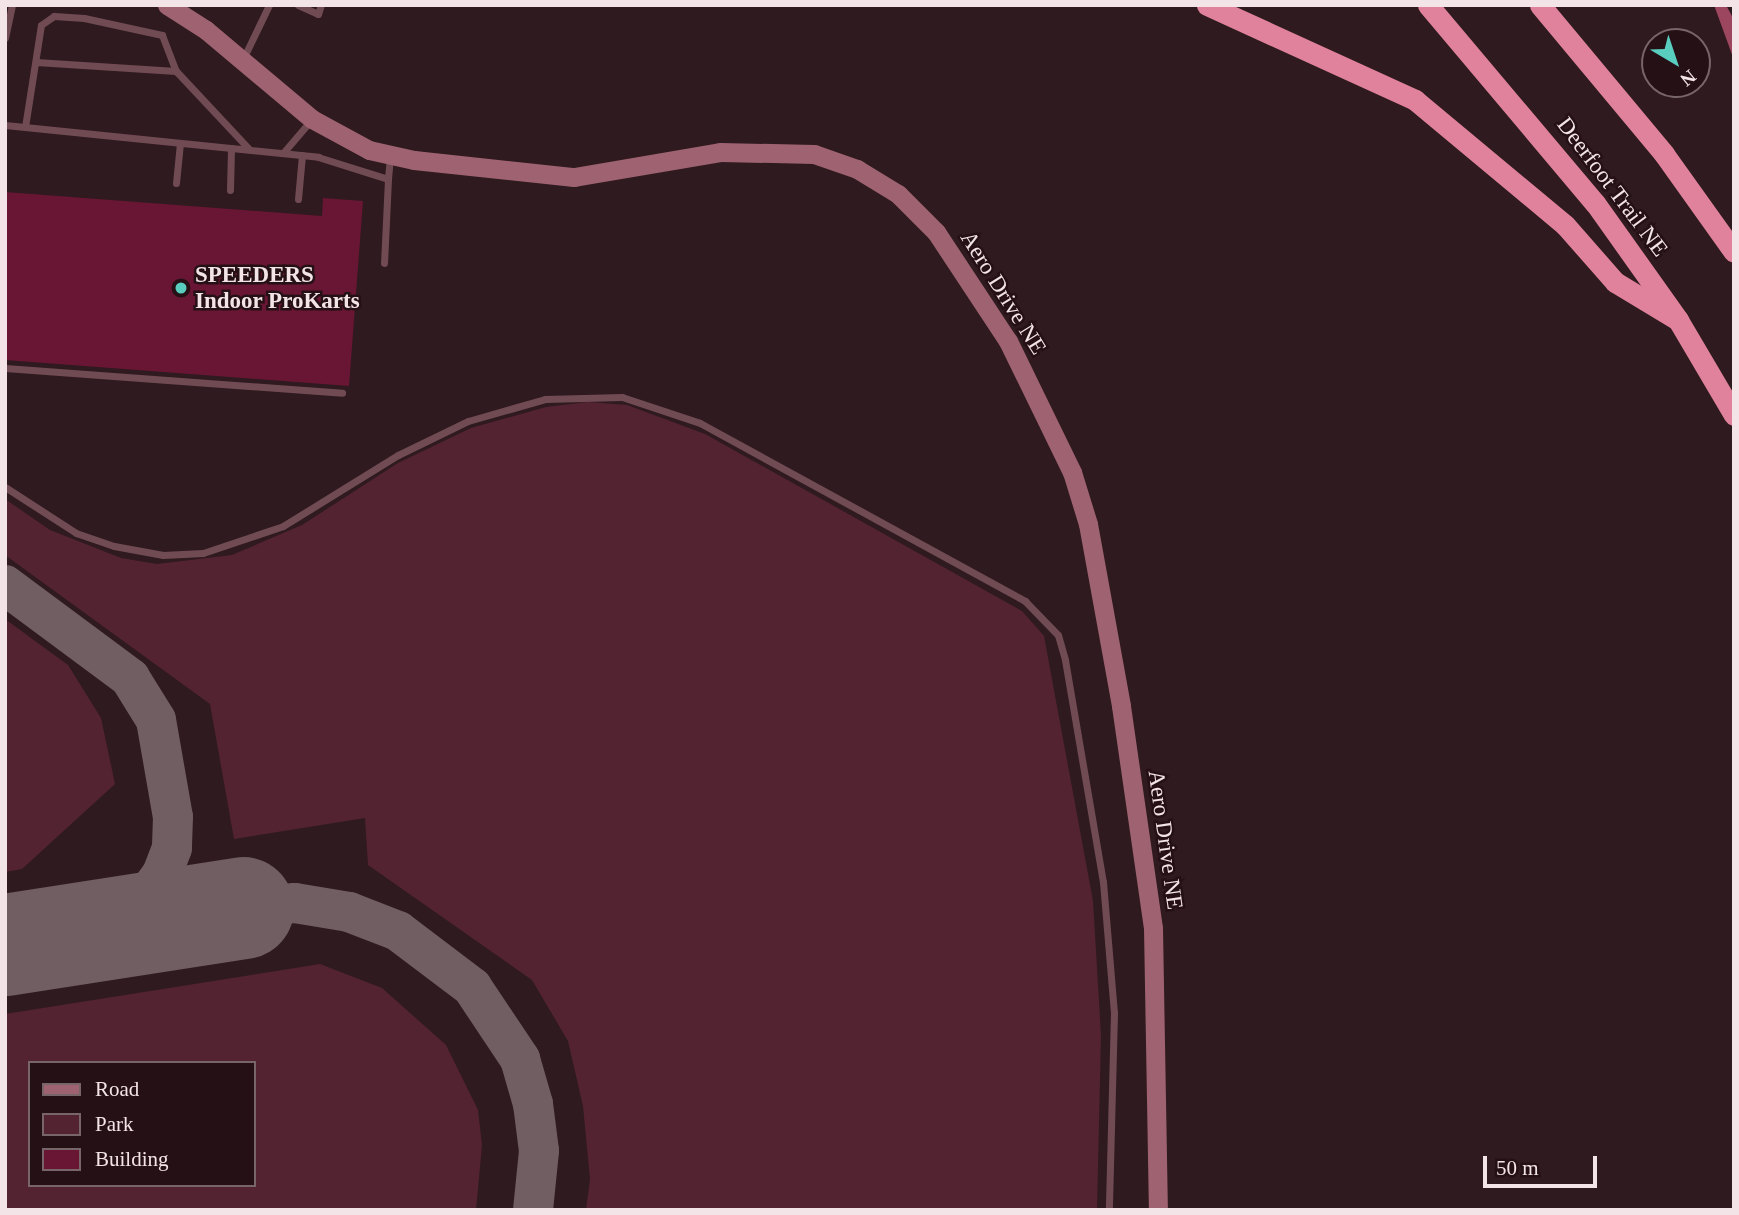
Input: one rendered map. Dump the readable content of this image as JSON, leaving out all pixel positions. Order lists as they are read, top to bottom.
{
  "streets": {
    "highway": ["Deerfoot Trail NE"],
    "street": ["Aero Drive NE"]
  },
  "places": ["SPEEDERS Indoor ProKarts"],
  "legend": ["Road", "Park", "Building"],
  "scale_bar": "50 m",
  "north": "bottom right"
}
